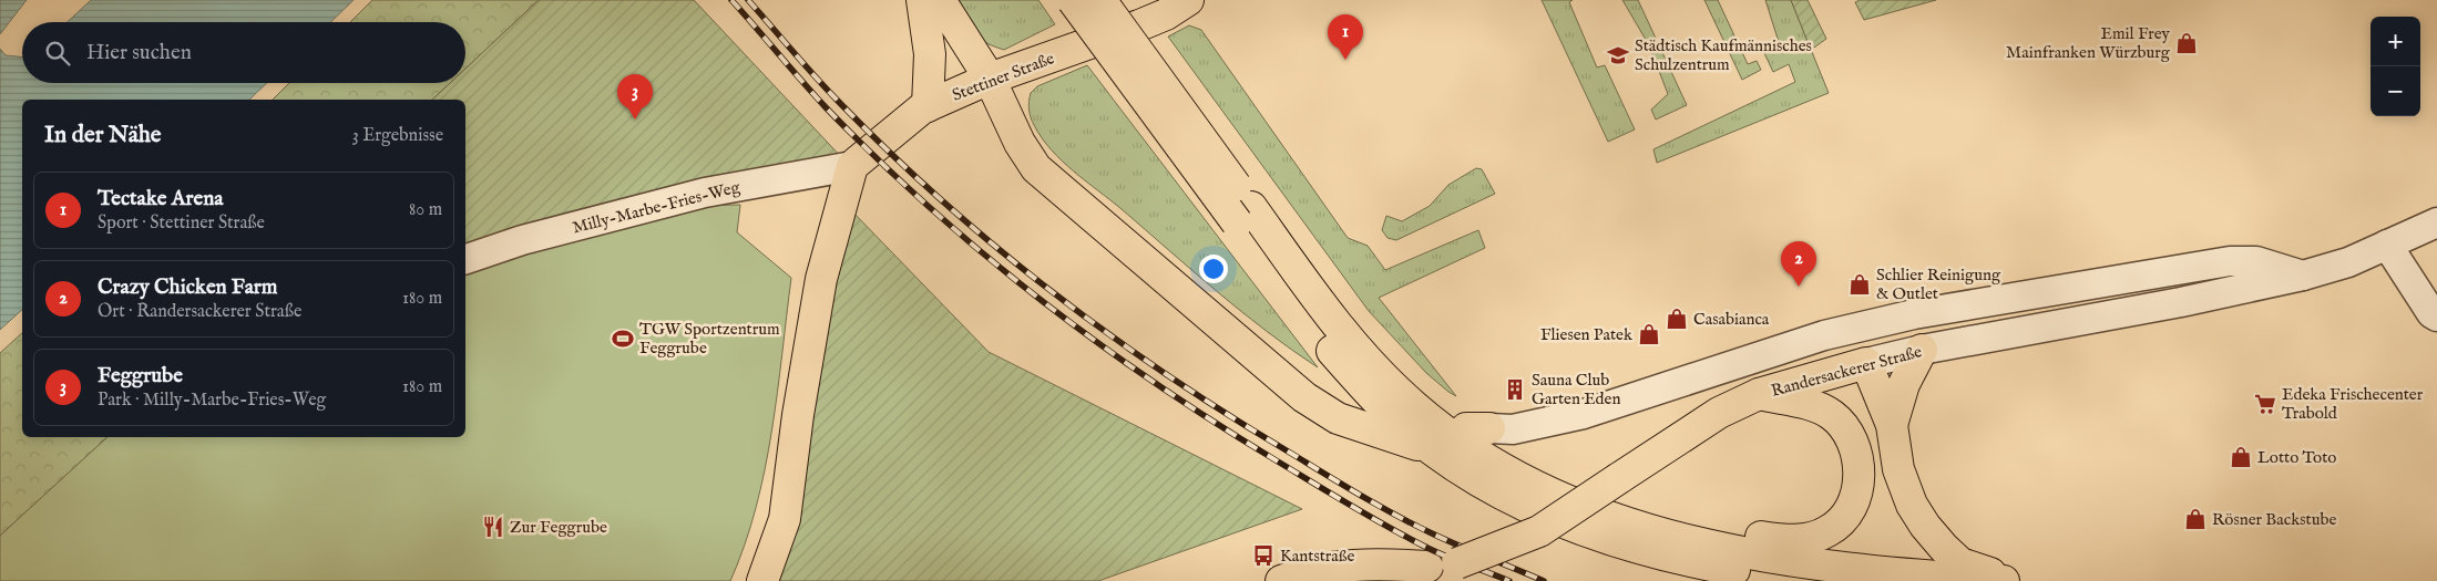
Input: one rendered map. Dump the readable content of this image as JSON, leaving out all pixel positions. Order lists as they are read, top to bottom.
{
  "streets": {
    "main road": ["Stettiner Straße", "Randersackerer Straße"],
    "street": ["Milly-Marbe-Fries-Weg"]
  },
  "crossings": [
    ["Stettiner Straße", "Milly-Marbe-Fries-Weg"]
  ],
  "places": {
    "shop": [
      "Emil Frey Mainfranken Würzburg",
      "Schlier Reinigung & Outlet",
      "Casabianca",
      "Fliesen Patek",
      "Lotto Toto",
      "Rösner Backstube"
    ],
    "school or university": ["Städtisch Kaufmännisches Schulzentrum"],
    "sports": ["TGW Sportzentrum Feggrube"],
    "building": ["Sauna Club Garten Eden"],
    "supermarket": ["Edeka Frischecenter Trabold"],
    "restaurant": ["Zur Feggrube"],
    "bus stop": ["Kantstraße"]
  },
  "page": {
    "pins": ["1", "3", "2"],
    "map_buttons": ["+", "−"],
    "search": "Hier suchen",
    "heading": ["In der Nähe", "3 Ergebnisse"],
    "list": [
      {
        "mark": "1",
        "name": "Tectake Arena",
        "note": "Sport · Stettiner Straße",
        "value": "80 m"
      },
      {
        "mark": "2",
        "name": "Crazy Chicken Farm",
        "note": "Ort · Randersackerer Straße",
        "value": "180 m"
      },
      {
        "mark": "3",
        "name": "Feggrube",
        "note": "Park · Milly-Marbe-Fries-Weg",
        "value": "180 m"
      }
    ]
  }
}
